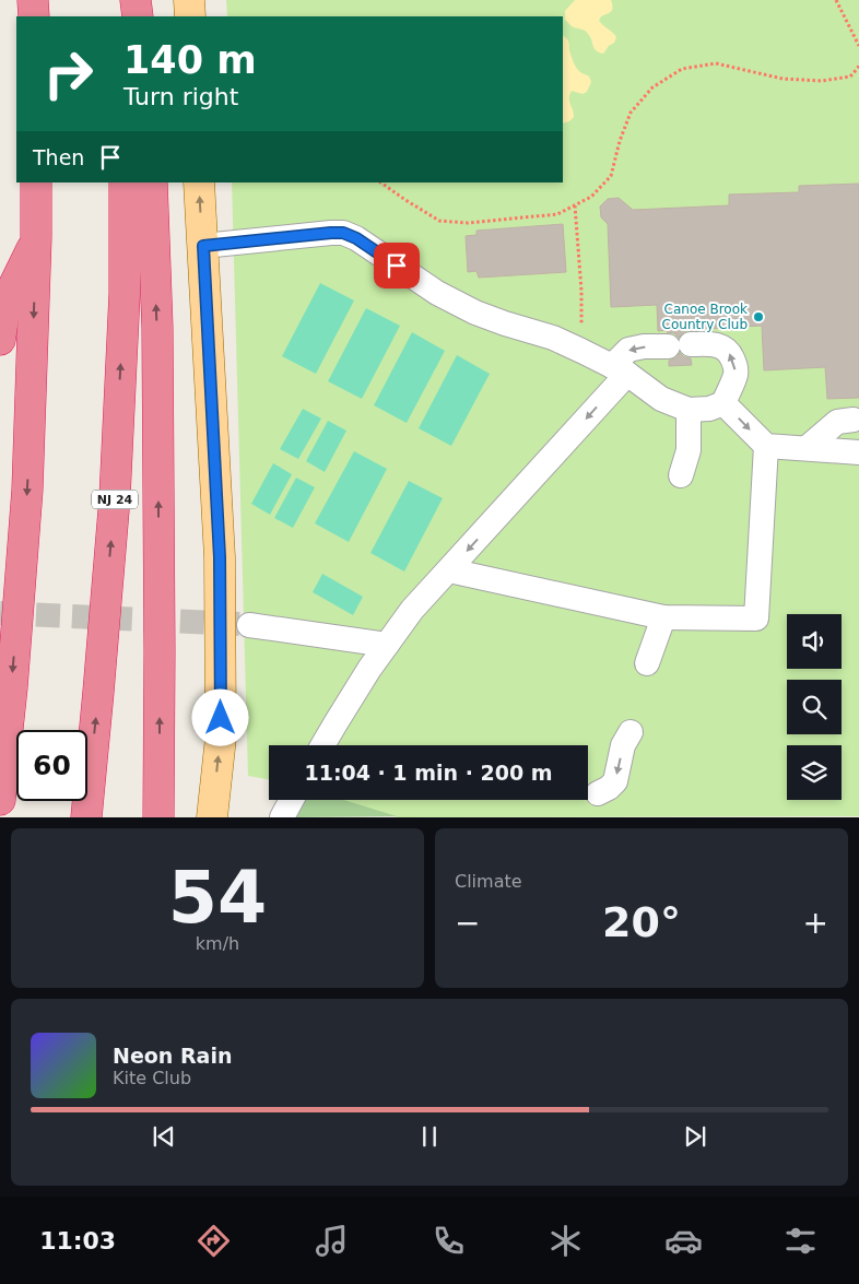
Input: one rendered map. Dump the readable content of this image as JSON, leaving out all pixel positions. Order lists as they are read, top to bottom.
{
  "streets": {
    "highway": ["NJ 24"]
  },
  "places": ["Canoe Brook Country Club"],
  "page": {
    "turn": ["140 m", "Turn right"],
    "then": "Then",
    "limit": "60",
    "trip": "11:04 · 1 min · 200 m",
    "tile": [
      ["54", "km/h"],
      "Climate"
    ],
    "heat": ["−", "20°", "+"],
    "song": ["Neon Rain", "Kite Club"],
    "tabs": "11:03"
  }
}
